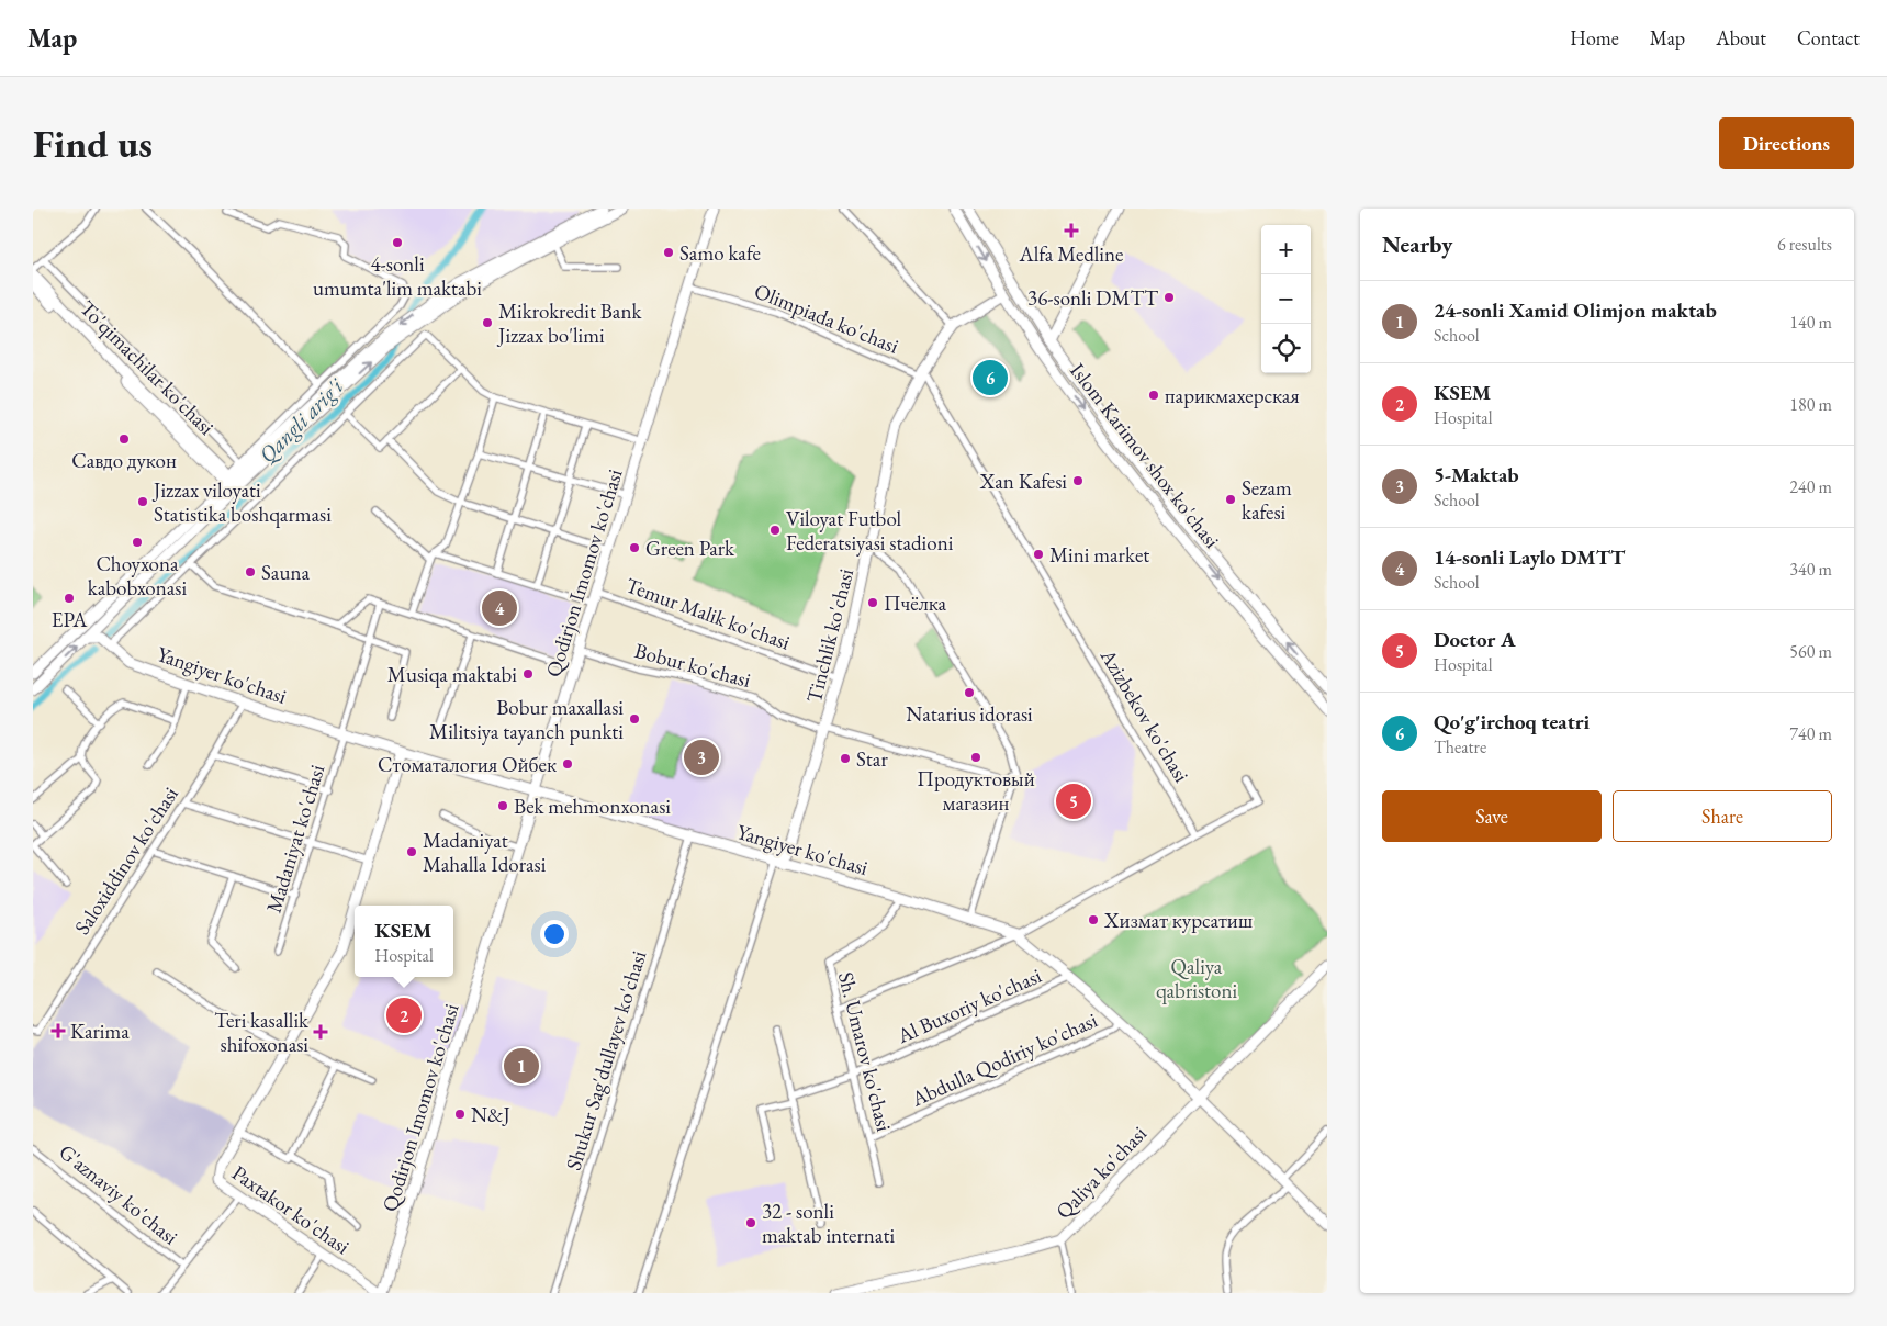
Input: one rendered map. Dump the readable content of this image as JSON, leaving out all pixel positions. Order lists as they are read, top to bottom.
{
  "streets": {
    "main road": [
      "To'qimachilar ko'chasi",
      "Islom Karimov shox ko'chasi",
      "Qodirjon Imomov ko'chasi",
      "Tinchlik ko'chasi",
      "Yangiyer ko'chasi",
      "Qaliya ko'chasi",
      "Paxtakor ko'chasi"
    ],
    "street": [
      "Olimpiada ko'chasi",
      "Temur Malik ko'chasi",
      "Bobur ko'chasi",
      "Azizbekov ko'chasi",
      "Madaniyat ko'chasi",
      "Saloxiddinov ko'chasi",
      "Al Buxoriy ko'chasi",
      "Sh. Umarov ko'chasi",
      "Abdulla Qodiriy ko'chasi",
      "Shukur Sag'dullayev ko'chasi",
      "G'aznaviy ko'chasi"
    ]
  },
  "crossings": [
    ["Olimpiada ko'chasi", "Qodirjon Imomov ko'chasi"],
    ["Olimpiada ko'chasi", "Tinchlik ko'chasi"],
    ["Olimpiada ko'chasi", "Azizbekov ko'chasi"],
    ["Islom Karimov shox ko'chasi", "Tinchlik ko'chasi"],
    ["Qodirjon Imomov ko'chasi", "Temur Malik ko'chasi"],
    ["Qodirjon Imomov ko'chasi", "Bobur ko'chasi"],
    ["Qodirjon Imomov ko'chasi", "Yangiyer ko'chasi"],
    ["Qodirjon Imomov ko'chasi", "Paxtakor ko'chasi"],
    ["Temur Malik ko'chasi", "Tinchlik ko'chasi"],
    ["Tinchlik ko'chasi", "Bobur ko'chasi"],
    ["Tinchlik ko'chasi", "Yangiyer ko'chasi"],
    ["Tinchlik ko'chasi", "Azizbekov ko'chasi"],
    ["Yangiyer ko'chasi", "Madaniyat ko'chasi"],
    ["Yangiyer ko'chasi", "Saloxiddinov ko'chasi"],
    ["Yangiyer ko'chasi", "Al Buxoriy ko'chasi"],
    ["Yangiyer ko'chasi", "Sh. Umarov ko'chasi"],
    ["Yangiyer ko'chasi", "Abdulla Qodiriy ko'chasi"],
    ["Yangiyer ko'chasi", "Shukur Sag'dullayev ko'chasi"],
    ["Yangiyer ko'chasi", "Qaliya ko'chasi"],
    ["Yangiyer ko'chasi", "Paxtakor ko'chasi"],
    ["Al Buxoriy ko'chasi", "Sh. Umarov ko'chasi"],
    ["Sh. Umarov ko'chasi", "Abdulla Qodiriy ko'chasi"]
  ],
  "water": ["Qangli arig'i"],
  "parks": ["Qaliya qabristoni"],
  "places": {
    "health": ["Alfa Medline", "Karima", "Teri kasallik shifoxonasi"],
    "other": [
      "4-sonli umumta'lim maktabi",
      "Samo kafe",
      "36-sonli DMTT",
      "Mikrokredit Bank Jizzax bo'limi",
      "парикмахерская",
      "Cавдо дукон",
      "Xan Kafesi",
      "Sezam kafesi",
      "Jizzax viloyati Statistika boshqarmasi",
      "Viloyat Futbol Federatsiyasi stadioni",
      "Choyxona kabobxonasi",
      "Green Park",
      "Mini market",
      "Sauna",
      "EPA",
      "Пчёлка",
      "Musiqa maktabi",
      "Natarius idorasi",
      "Bobur maxallasi Militsiya tayanch punkti",
      "Продуктовый магазин",
      "Star",
      "Стоматалогия Ойбек",
      "Bek mehmonxonasi",
      "Madaniyat Mahalla Idorasi",
      "Хизмат курсатиш",
      "N&J",
      "32 - sonli maktab internati"
    ]
  },
  "page": {
    "header": "Map",
    "nav": [
      "Home",
      "Map",
      "About",
      "Contact"
    ],
    "buttons": [
      "Directions",
      ["Save", "Share"]
    ],
    "title": "Find us",
    "heading": ["Nearby", "6 results"],
    "map_buttons": ["+", "−"],
    "list": [
      {
        "mark": "1",
        "name": "24-sonli Xamid Olimjon maktab",
        "note": "School",
        "value": "140 m"
      },
      {
        "mark": "2",
        "name": "KSEM",
        "note": "Hospital",
        "value": "180 m"
      },
      {
        "mark": "3",
        "name": "5-Maktab",
        "note": "School",
        "value": "240 m"
      },
      {
        "mark": "4",
        "name": "14-sonli Laylo DMTT",
        "note": "School",
        "value": "340 m"
      },
      {
        "mark": "5",
        "name": "Doctor A",
        "note": "Hospital",
        "value": "560 m"
      },
      {
        "mark": "6",
        "name": "Qo'g'irchoq teatri",
        "note": "Theatre",
        "value": "740 m"
      }
    ],
    "pins": [
      "6",
      "4",
      "3",
      "5",
      "2",
      "1"
    ],
    "popup": ["KSEM", "Hospital"]
  }
}
